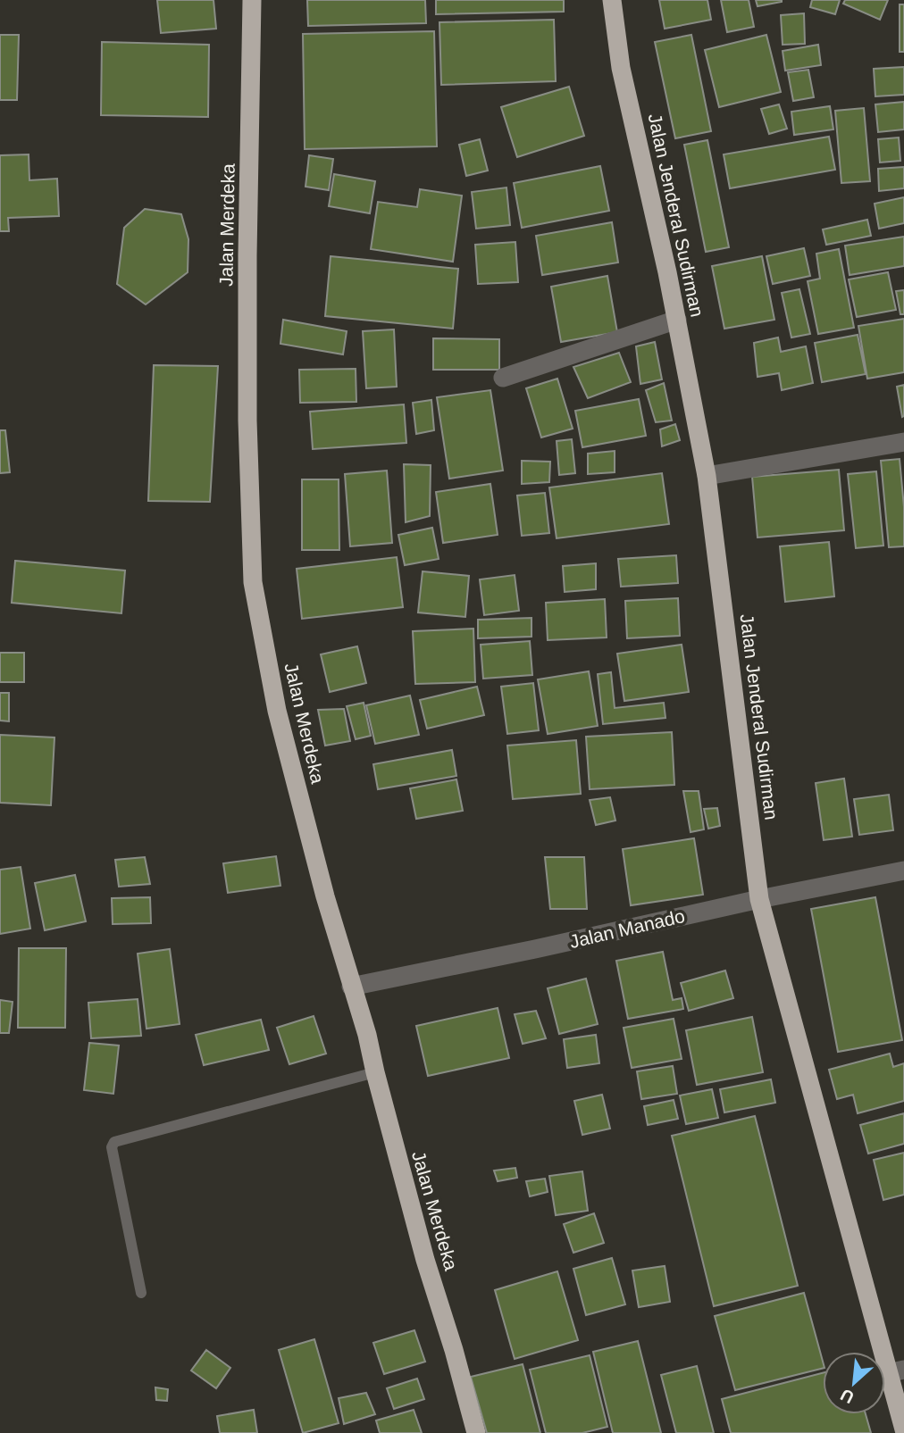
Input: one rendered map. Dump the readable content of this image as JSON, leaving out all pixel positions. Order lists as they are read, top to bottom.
{
  "streets": {
    "highway": ["Jalan Jenderal Sudirman", "Jalan Merdeka"],
    "street": ["Jalan Manado"]
  },
  "crossings": [
    ["Jalan Jenderal Sudirman", "Jalan Manado"],
    ["Jalan Merdeka", "Jalan Manado"]
  ],
  "north": "bottom left"
}
